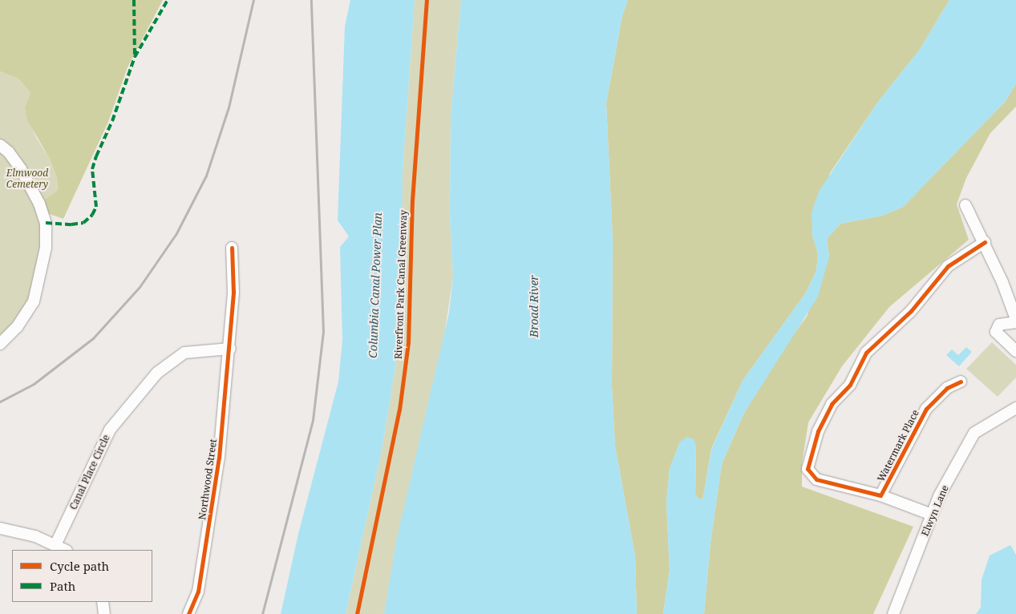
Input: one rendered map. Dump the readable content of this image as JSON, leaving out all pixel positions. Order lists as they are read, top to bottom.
{
  "streets": {
    "street": [
      "Watermark Place",
      "Canal Place Circle",
      "Northwood Street",
      "Elwyn Lane"
    ],
    "cycle path": ["Riverfront Park Canal Greenway"]
  },
  "crossings": [
    ["Watermark Place", "Elwyn Lane"],
    ["Canal Place Circle", "Northwood Street"]
  ],
  "water": ["Columbia Canal Power Plan", "Broad River"],
  "parks": ["Elmwood Cemetery"],
  "legend": ["Cycle path", "Path"]
}
